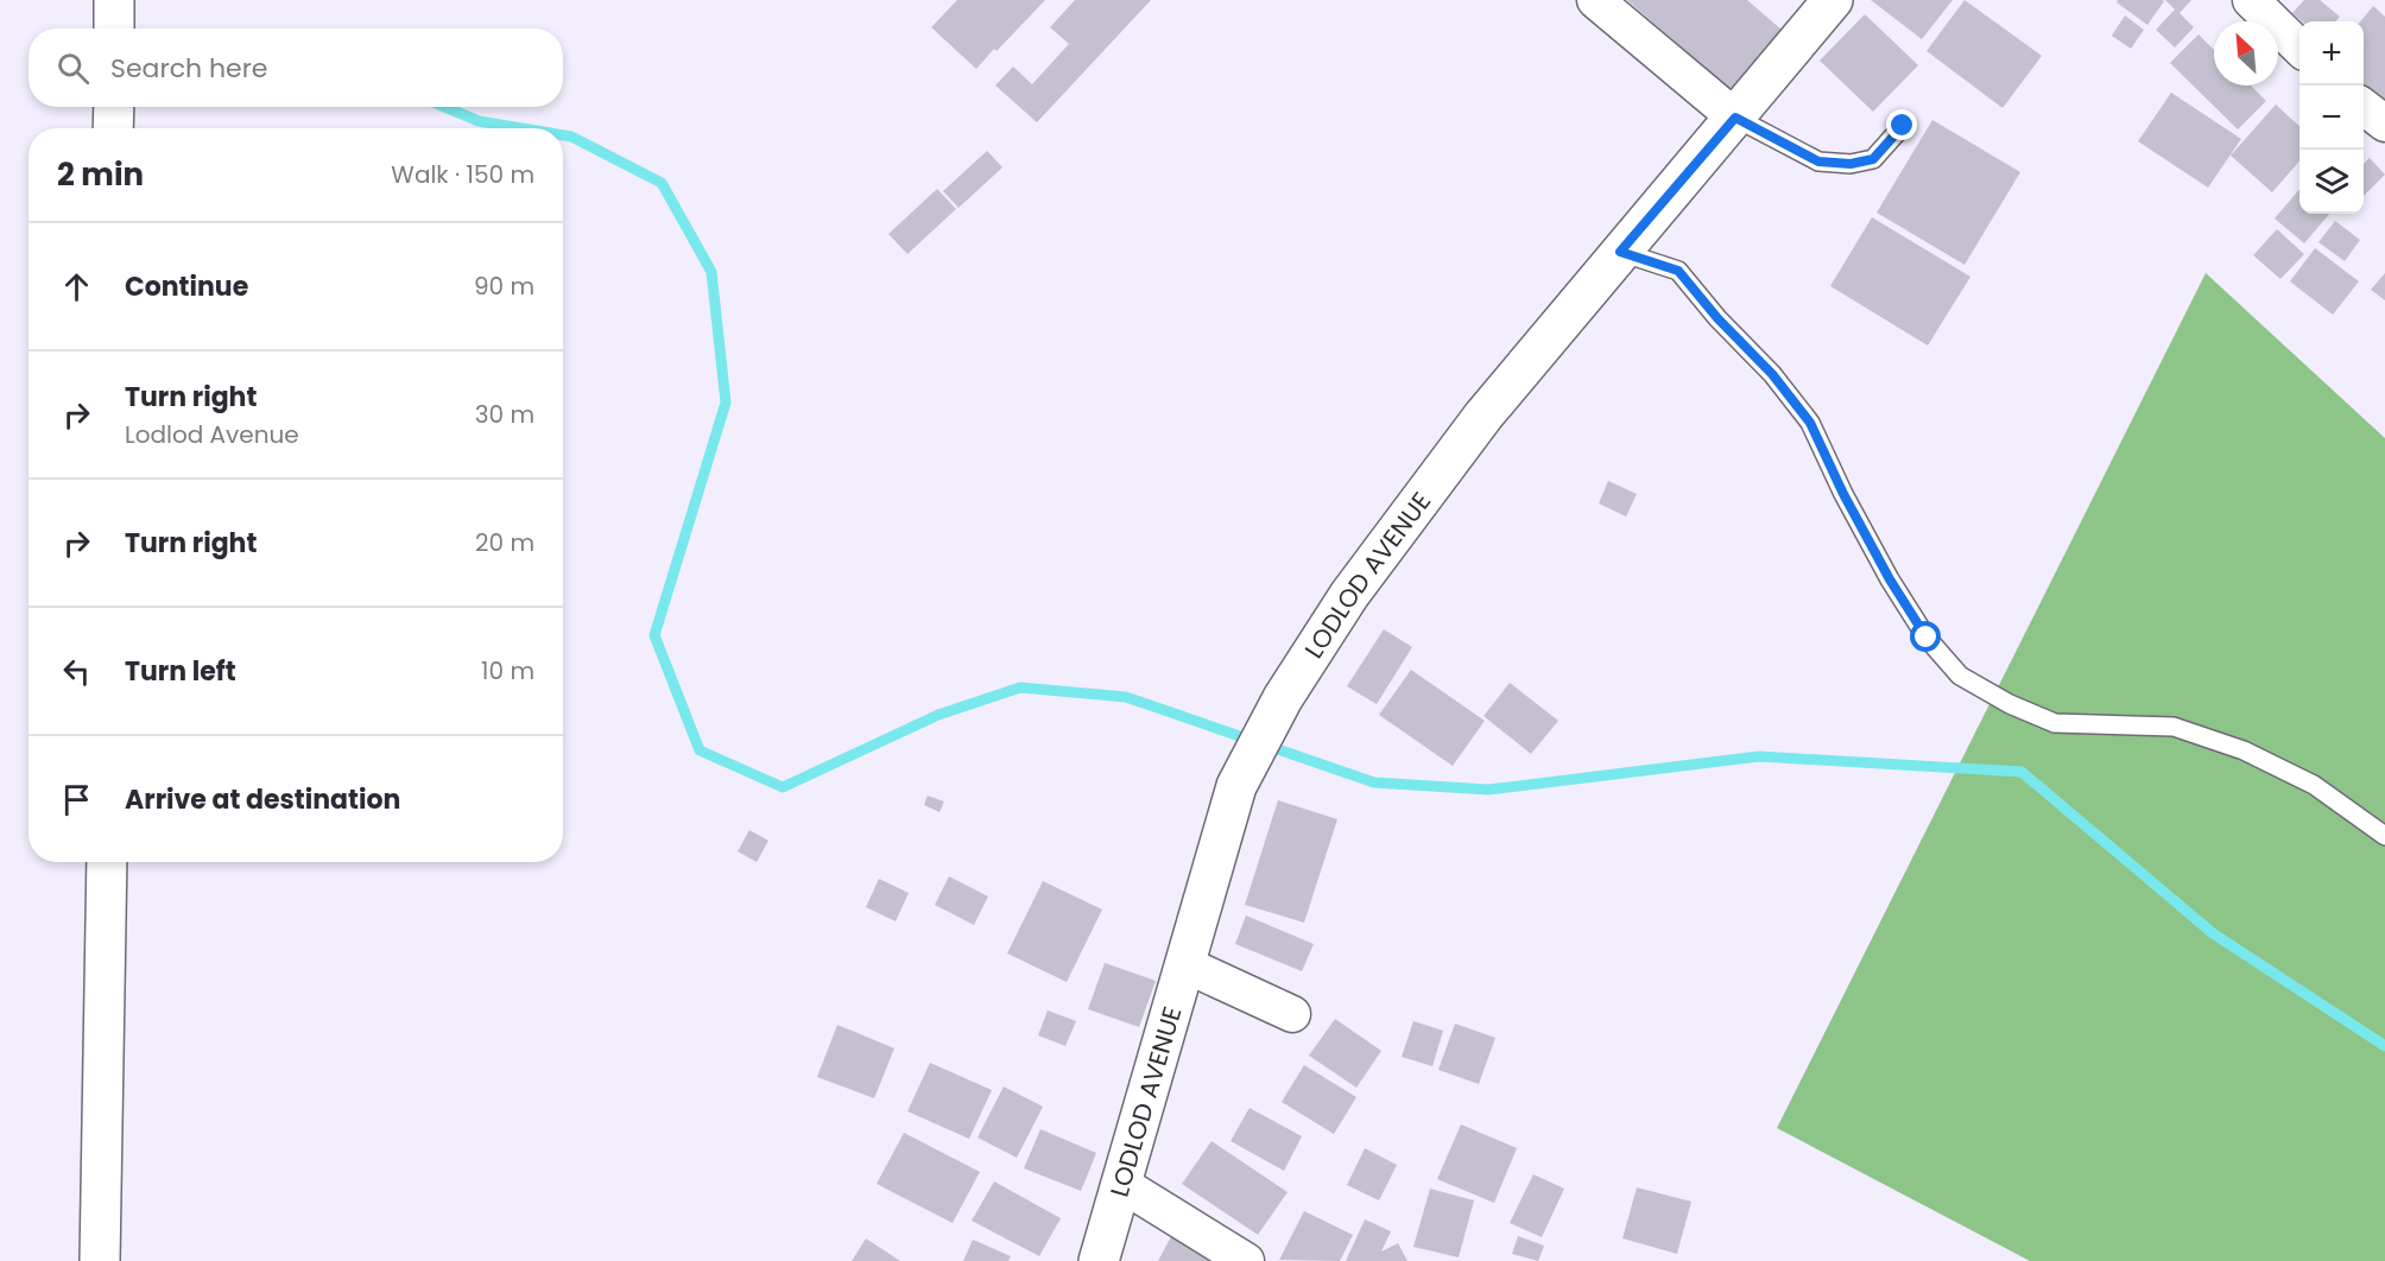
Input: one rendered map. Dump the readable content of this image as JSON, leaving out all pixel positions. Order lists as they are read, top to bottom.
{
  "streets": {
    "main road": ["LODLOD AVENUE"]
  },
  "north": "top left",
  "page": {
    "map_buttons": ["+", "−"],
    "search": "Search here",
    "heading": ["2 min", "Walk · 150 m"],
    "list": [
      ["Continue", "90 m"],
      ["Turn right", "Lodlod Avenue", "30 m"],
      ["Turn right", "20 m"],
      ["Turn left", "10 m"],
      "Arrive at destination"
    ]
  }
}
